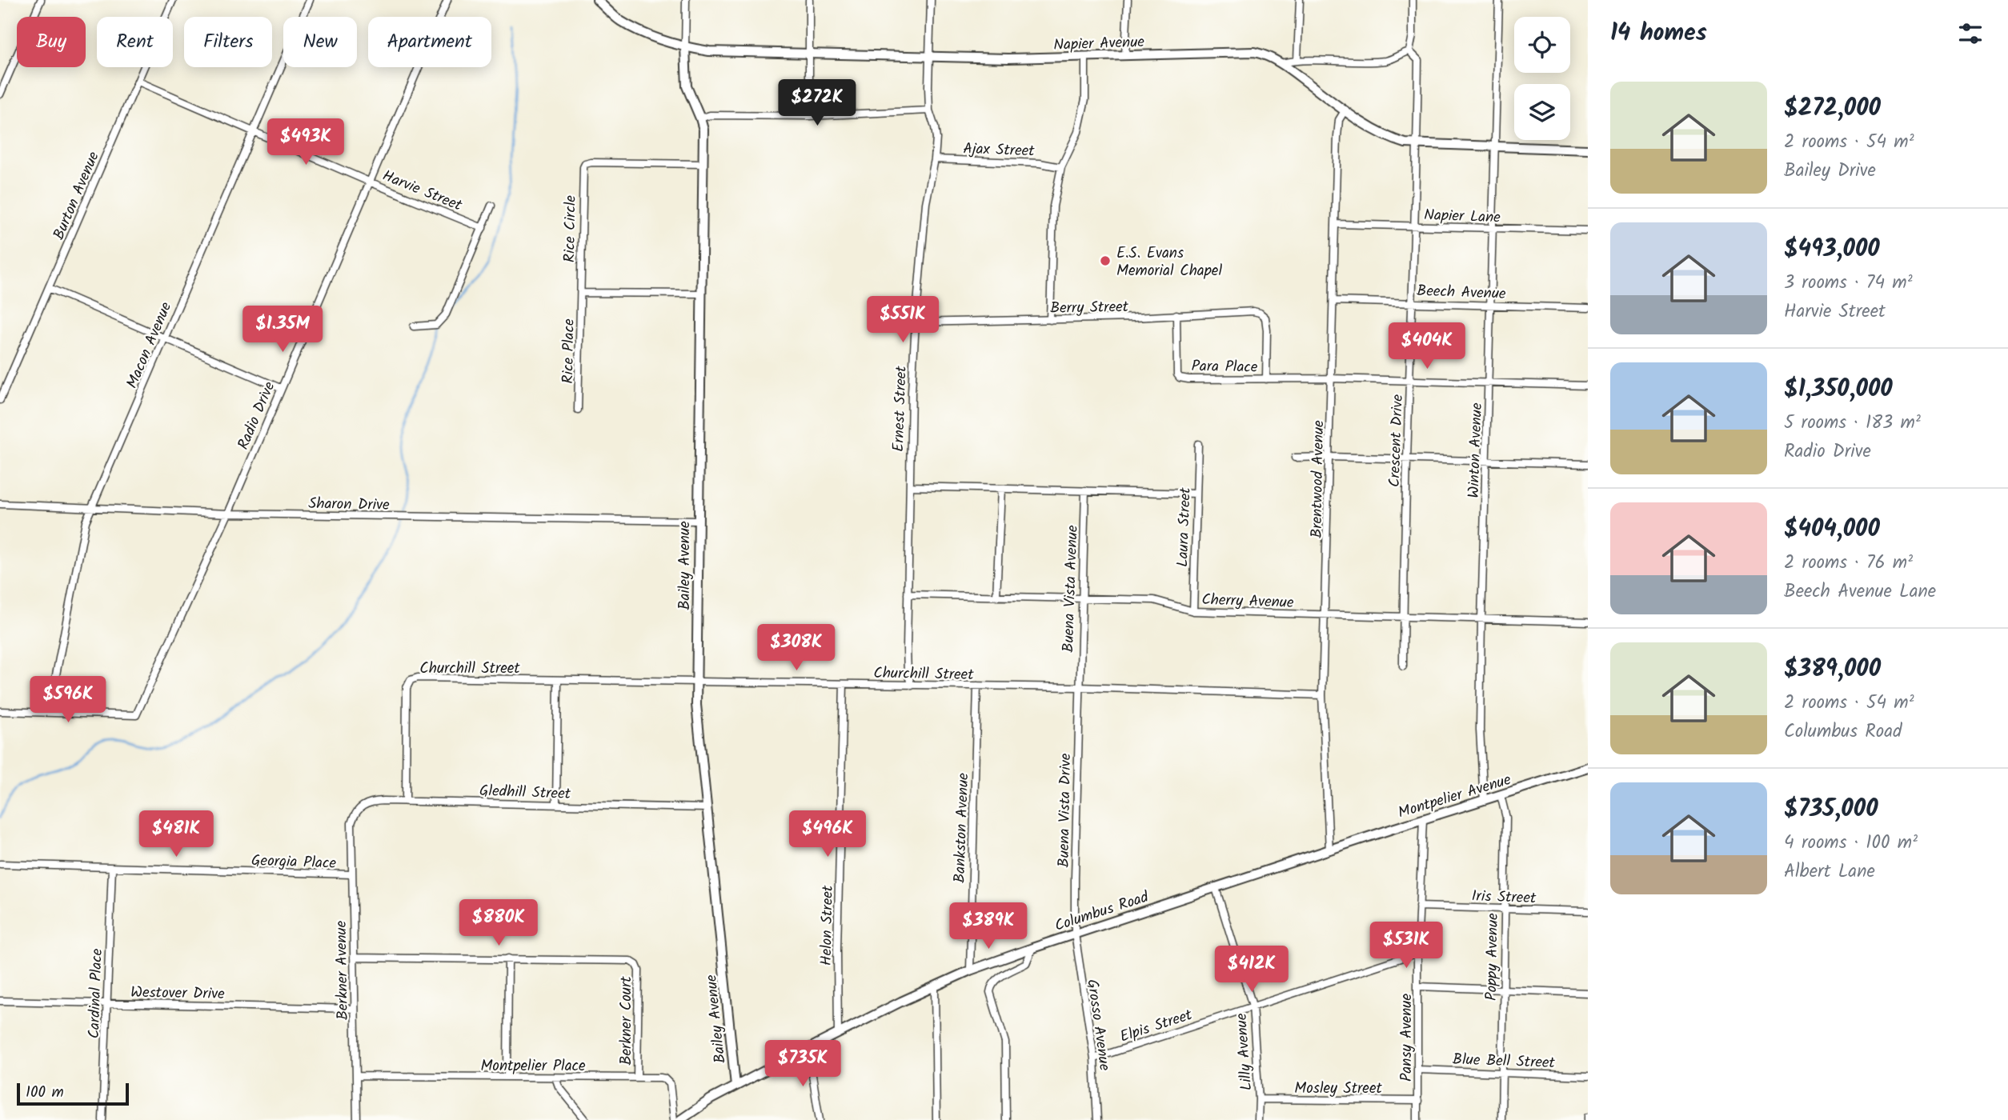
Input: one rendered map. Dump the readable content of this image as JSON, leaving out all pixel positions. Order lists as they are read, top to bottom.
{
  "streets": {
    "street": [
      "Napier Avenue",
      "Ajax Street",
      "Harvie Street",
      "Burton Avenue",
      "Napier Lane",
      "Rice Circle",
      "Beech Avenue",
      "Berry Street",
      "Macon Avenue",
      "Rice Place",
      "Para Place",
      "Ernest Street",
      "Radio Drive",
      "Crescent Drive",
      "Winton Avenue",
      "Brentwood Avenue",
      "Sharon Drive",
      "Laura Street",
      "Bailey Avenue",
      "Buena Vista Avenue",
      "Cherry Avenue",
      "Churchill Street",
      "Gledhill Street",
      "Montpelier Avenue",
      "Buena Vista Drive",
      "Bankston Avenue",
      "Georgia Place",
      "Iris Street",
      "Columbus Road",
      "Helon Street",
      "Poppy Avenue",
      "Berkner Avenue",
      "Westover Drive",
      "Cardinal Place",
      "Berkner Court",
      "Grosso Avenue",
      "Elpis Street",
      "Pansy Avenue",
      "Lilly Avenue",
      "Blue Bell Street",
      "Montpelier Place",
      "Mosley Street"
    ]
  },
  "crossings": [
    ["Napier Avenue", "Ernest Street"],
    ["Napier Avenue", "Crescent Drive"],
    ["Napier Avenue", "Winton Avenue"],
    ["Napier Avenue", "Brentwood Avenue"],
    ["Napier Avenue", "Bailey Avenue"],
    ["Ajax Street", "Ernest Street"],
    ["Harvie Street", "Burton Avenue"],
    ["Harvie Street", "Macon Avenue"],
    ["Harvie Street", "Radio Drive"],
    ["Napier Lane", "Crescent Drive"],
    ["Napier Lane", "Winton Avenue"],
    ["Napier Lane", "Brentwood Avenue"],
    ["Rice Circle", "Rice Place"],
    ["Rice Circle", "Bailey Avenue"],
    ["Beech Avenue", "Crescent Drive"],
    ["Beech Avenue", "Winton Avenue"],
    ["Beech Avenue", "Brentwood Avenue"],
    ["Berry Street", "Para Place"],
    ["Berry Street", "Ernest Street"],
    ["Macon Avenue", "Radio Drive"],
    ["Macon Avenue", "Sharon Drive"],
    ["Ernest Street", "Cherry Avenue"],
    ["Ernest Street", "Churchill Street"],
    ["Radio Drive", "Sharon Drive"],
    ["Crescent Drive", "Cherry Avenue"],
    ["Winton Avenue", "Cherry Avenue"],
    ["Winton Avenue", "Montpelier Avenue"],
    ["Brentwood Avenue", "Cherry Avenue"],
    ["Brentwood Avenue", "Churchill Street"],
    ["Brentwood Avenue", "Montpelier Avenue"],
    ["Brentwood Avenue", "Columbus Road"],
    ["Sharon Drive", "Bailey Avenue"],
    ["Laura Street", "Cherry Avenue"],
    ["Bailey Avenue", "Churchill Street"],
    ["Bailey Avenue", "Gledhill Street"],
    ["Bailey Avenue", "Columbus Road"],
    ["Buena Vista Avenue", "Cherry Avenue"],
    ["Buena Vista Avenue", "Churchill Street"],
    ["Buena Vista Avenue", "Buena Vista Drive"],
    ["Churchill Street", "Gledhill Street"],
    ["Churchill Street", "Buena Vista Drive"],
    ["Churchill Street", "Bankston Avenue"],
    ["Churchill Street", "Helon Street"],
    ["Gledhill Street", "Berkner Avenue"],
    ["Montpelier Avenue", "Columbus Road"],
    ["Montpelier Avenue", "Poppy Avenue"],
    ["Montpelier Avenue", "Pansy Avenue"],
    ["Buena Vista Drive", "Columbus Road"],
    ["Buena Vista Drive", "Grosso Avenue"],
    ["Bankston Avenue", "Columbus Road"],
    ["Georgia Place", "Berkner Avenue"],
    ["Georgia Place", "Cardinal Place"],
    ["Iris Street", "Poppy Avenue"],
    ["Iris Street", "Pansy Avenue"],
    ["Columbus Road", "Helon Street"],
    ["Columbus Road", "Grosso Avenue"],
    ["Columbus Road", "Lilly Avenue"],
    ["Poppy Avenue", "Blue Bell Street"],
    ["Berkner Avenue", "Westover Drive"],
    ["Berkner Avenue", "Montpelier Place"],
    ["Westover Drive", "Cardinal Place"],
    ["Berkner Court", "Montpelier Place"],
    ["Grosso Avenue", "Elpis Street"],
    ["Elpis Street", "Pansy Avenue"],
    ["Elpis Street", "Lilly Avenue"],
    ["Pansy Avenue", "Blue Bell Street"],
    ["Pansy Avenue", "Mosley Street"],
    ["Lilly Avenue", "Mosley Street"]
  ],
  "places": ["E.S. Evans Memorial Chapel"],
  "scale_bar": "100 m",
  "page": {
    "heading": "14 homes",
    "chip": [
      "Buy",
      "Rent",
      "Filters",
      "New",
      "Apartment"
    ],
    "list": [
      {
        "name": "$272,000",
        "note": "2 rooms · 54 m² · Bailey Drive"
      },
      {
        "name": "$493,000",
        "note": "3 rooms · 74 m² · Harvie Street"
      },
      {
        "name": "$1,350,000",
        "note": "5 rooms · 183 m² · Radio Drive"
      },
      {
        "name": "$404,000",
        "note": "2 rooms · 76 m² · Beech Avenue Lane"
      },
      {
        "name": "$389,000",
        "note": "2 rooms · 54 m² · Columbus Road"
      },
      {
        "name": "$735,000",
        "note": "4 rooms · 100 m² · Albert Lane"
      }
    ],
    "price": [
      "$272K",
      "$493K",
      "$551K",
      "$1.35M",
      "$404K",
      "$308K",
      "$596K",
      "$481K",
      "$496K",
      "$880K",
      "$389K",
      "$531K",
      "$412K",
      "$735K"
    ],
    "scale": "100 m"
  }
}
